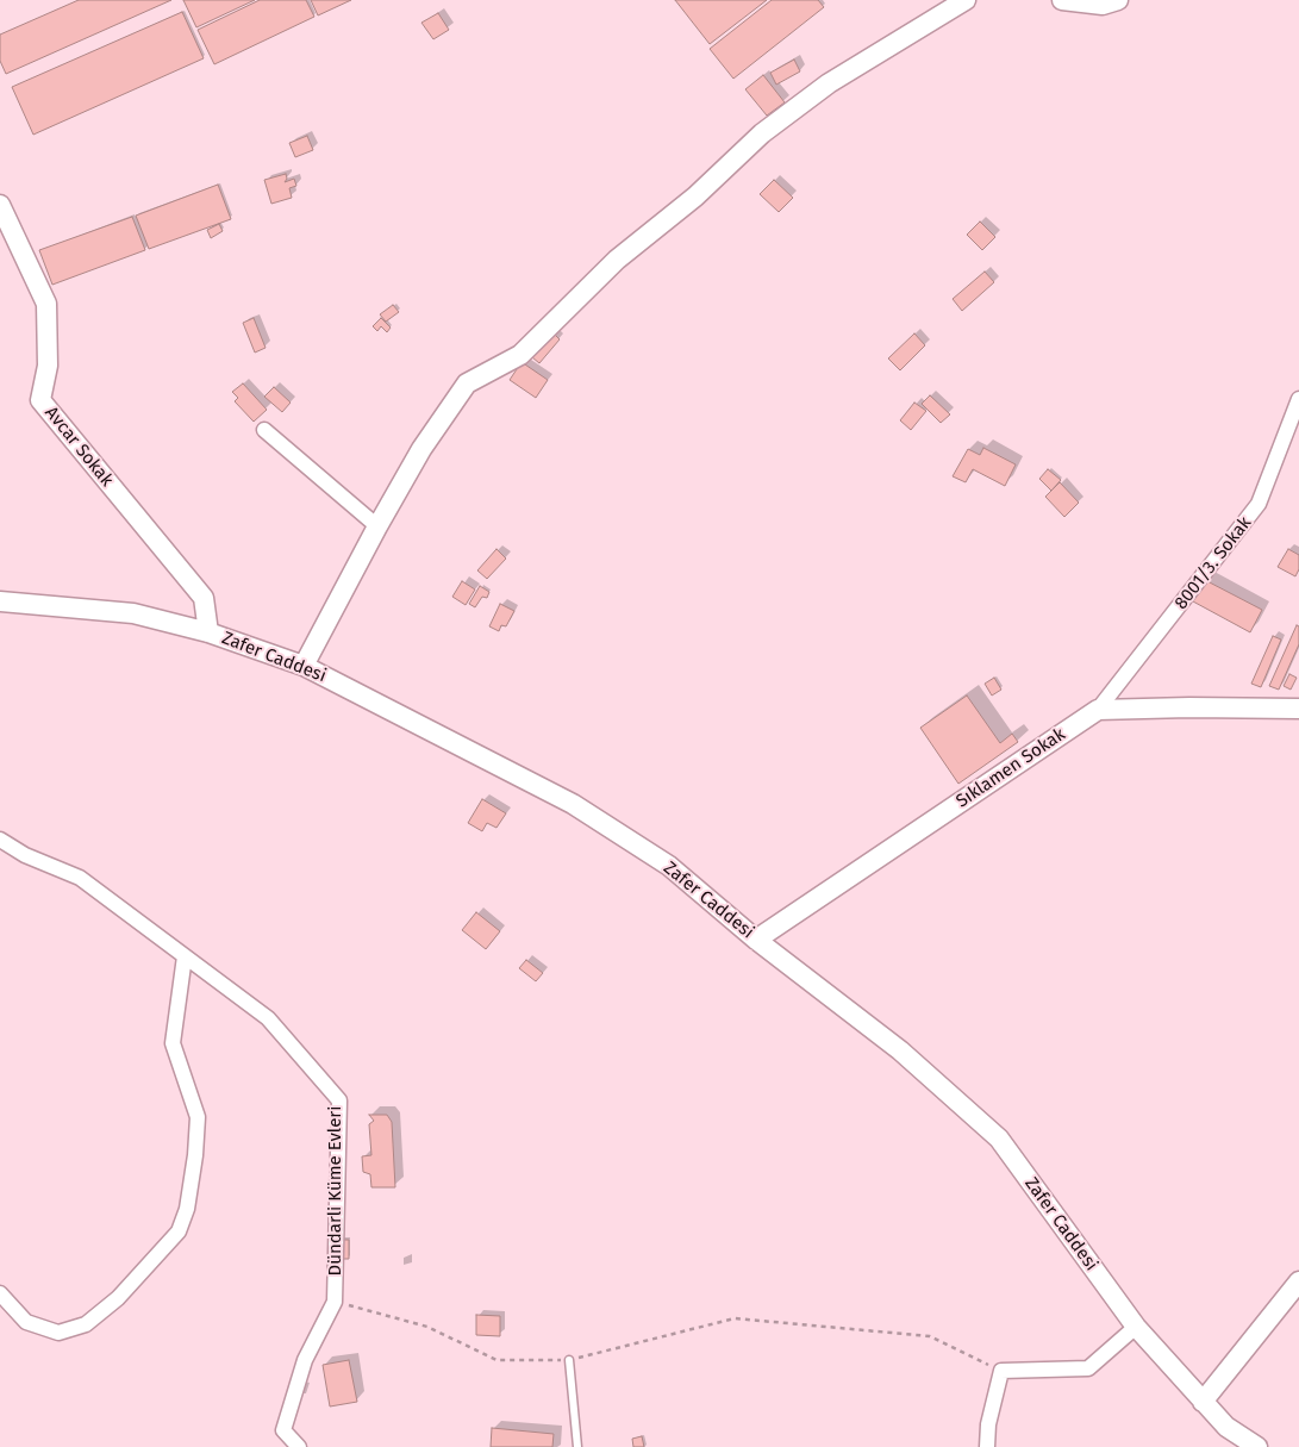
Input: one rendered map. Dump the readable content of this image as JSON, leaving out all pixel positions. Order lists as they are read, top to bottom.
{
  "streets": {
    "street": [
      "Avcar Sokak",
      "8001/3. Sokak",
      "Zafer Caddesi",
      "Sıklamen Sokak",
      "Dündarli Küme Evleri"
    ]
  },
  "crossings": [
    ["Avcar Sokak", "Zafer Caddesi"],
    ["8001/3. Sokak", "Sıklamen Sokak"],
    ["Zafer Caddesi", "Sıklamen Sokak"]
  ]
}
